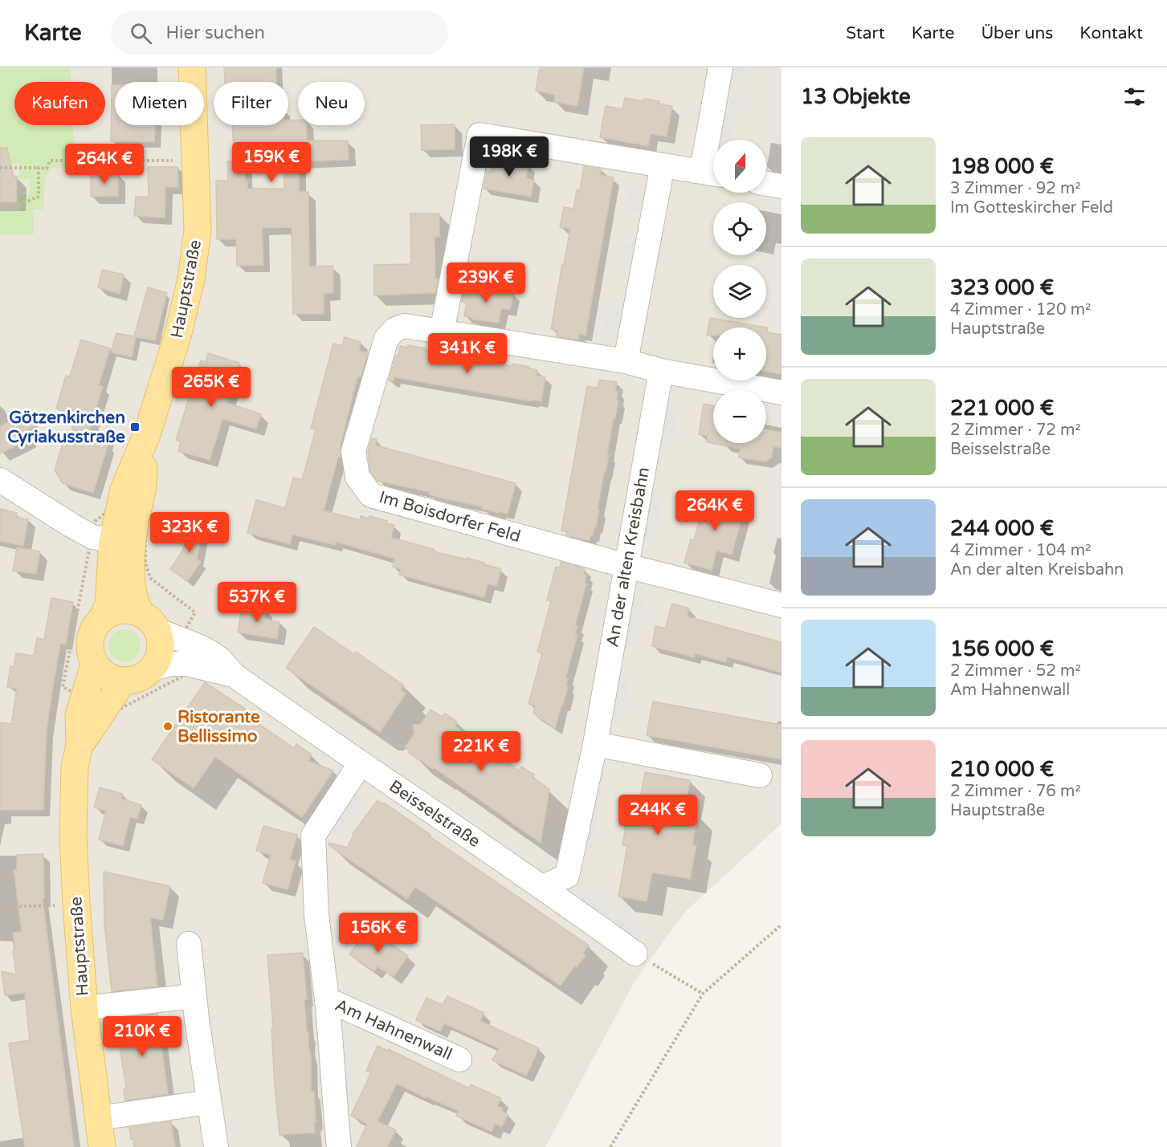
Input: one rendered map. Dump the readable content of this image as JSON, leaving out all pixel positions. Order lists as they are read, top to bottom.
{
  "streets": {
    "main road": ["Hauptstraße"],
    "street": [
      "Im Boisdorfer Feld",
      "An der alten Kreisbahn",
      "Beisselstraße",
      "Am Hahnenwall"
    ]
  },
  "crossings": [
    ["Hauptstraße", "Beisselstraße"],
    ["Im Boisdorfer Feld", "An der alten Kreisbahn"],
    ["An der alten Kreisbahn", "Beisselstraße"],
    ["Beisselstraße", "Am Hahnenwall"]
  ],
  "places": {
    "transit": ["Götzenkirchen Cyriakusstraße"],
    "other": ["Ristorante Bellissimo"]
  },
  "north": "top",
  "page": {
    "header": "Karte",
    "search": "Hier suchen",
    "nav": [
      "Start",
      "Karte",
      "Über uns",
      "Kontakt"
    ],
    "heading": "13 Objekte",
    "chip": [
      "Kaufen",
      "Mieten",
      "Filter",
      "Neu"
    ],
    "list": [
      {
        "name": "198 000 €",
        "note": "3 Zimmer · 92 m² · Im Gotteskircher Feld"
      },
      {
        "name": "323 000 €",
        "note": "4 Zimmer · 120 m² · Hauptstraße"
      },
      {
        "name": "221 000 €",
        "note": "2 Zimmer · 72 m² · Beisselstraße"
      },
      {
        "name": "244 000 €",
        "note": "4 Zimmer · 104 m² · An der alten Kreisbahn"
      },
      {
        "name": "156 000 €",
        "note": "2 Zimmer · 52 m² · Am Hahnenwall"
      },
      {
        "name": "210 000 €",
        "note": "2 Zimmer · 76 m² · Hauptstraße"
      }
    ],
    "price": [
      "198K €",
      "159K €",
      "264K €",
      "239K €",
      "341K €",
      "265K €",
      "264K €",
      "323K €",
      "537K €",
      "221K €",
      "244K €",
      "156K €",
      "210K €"
    ],
    "map_buttons": ["+", "−"]
  }
}
